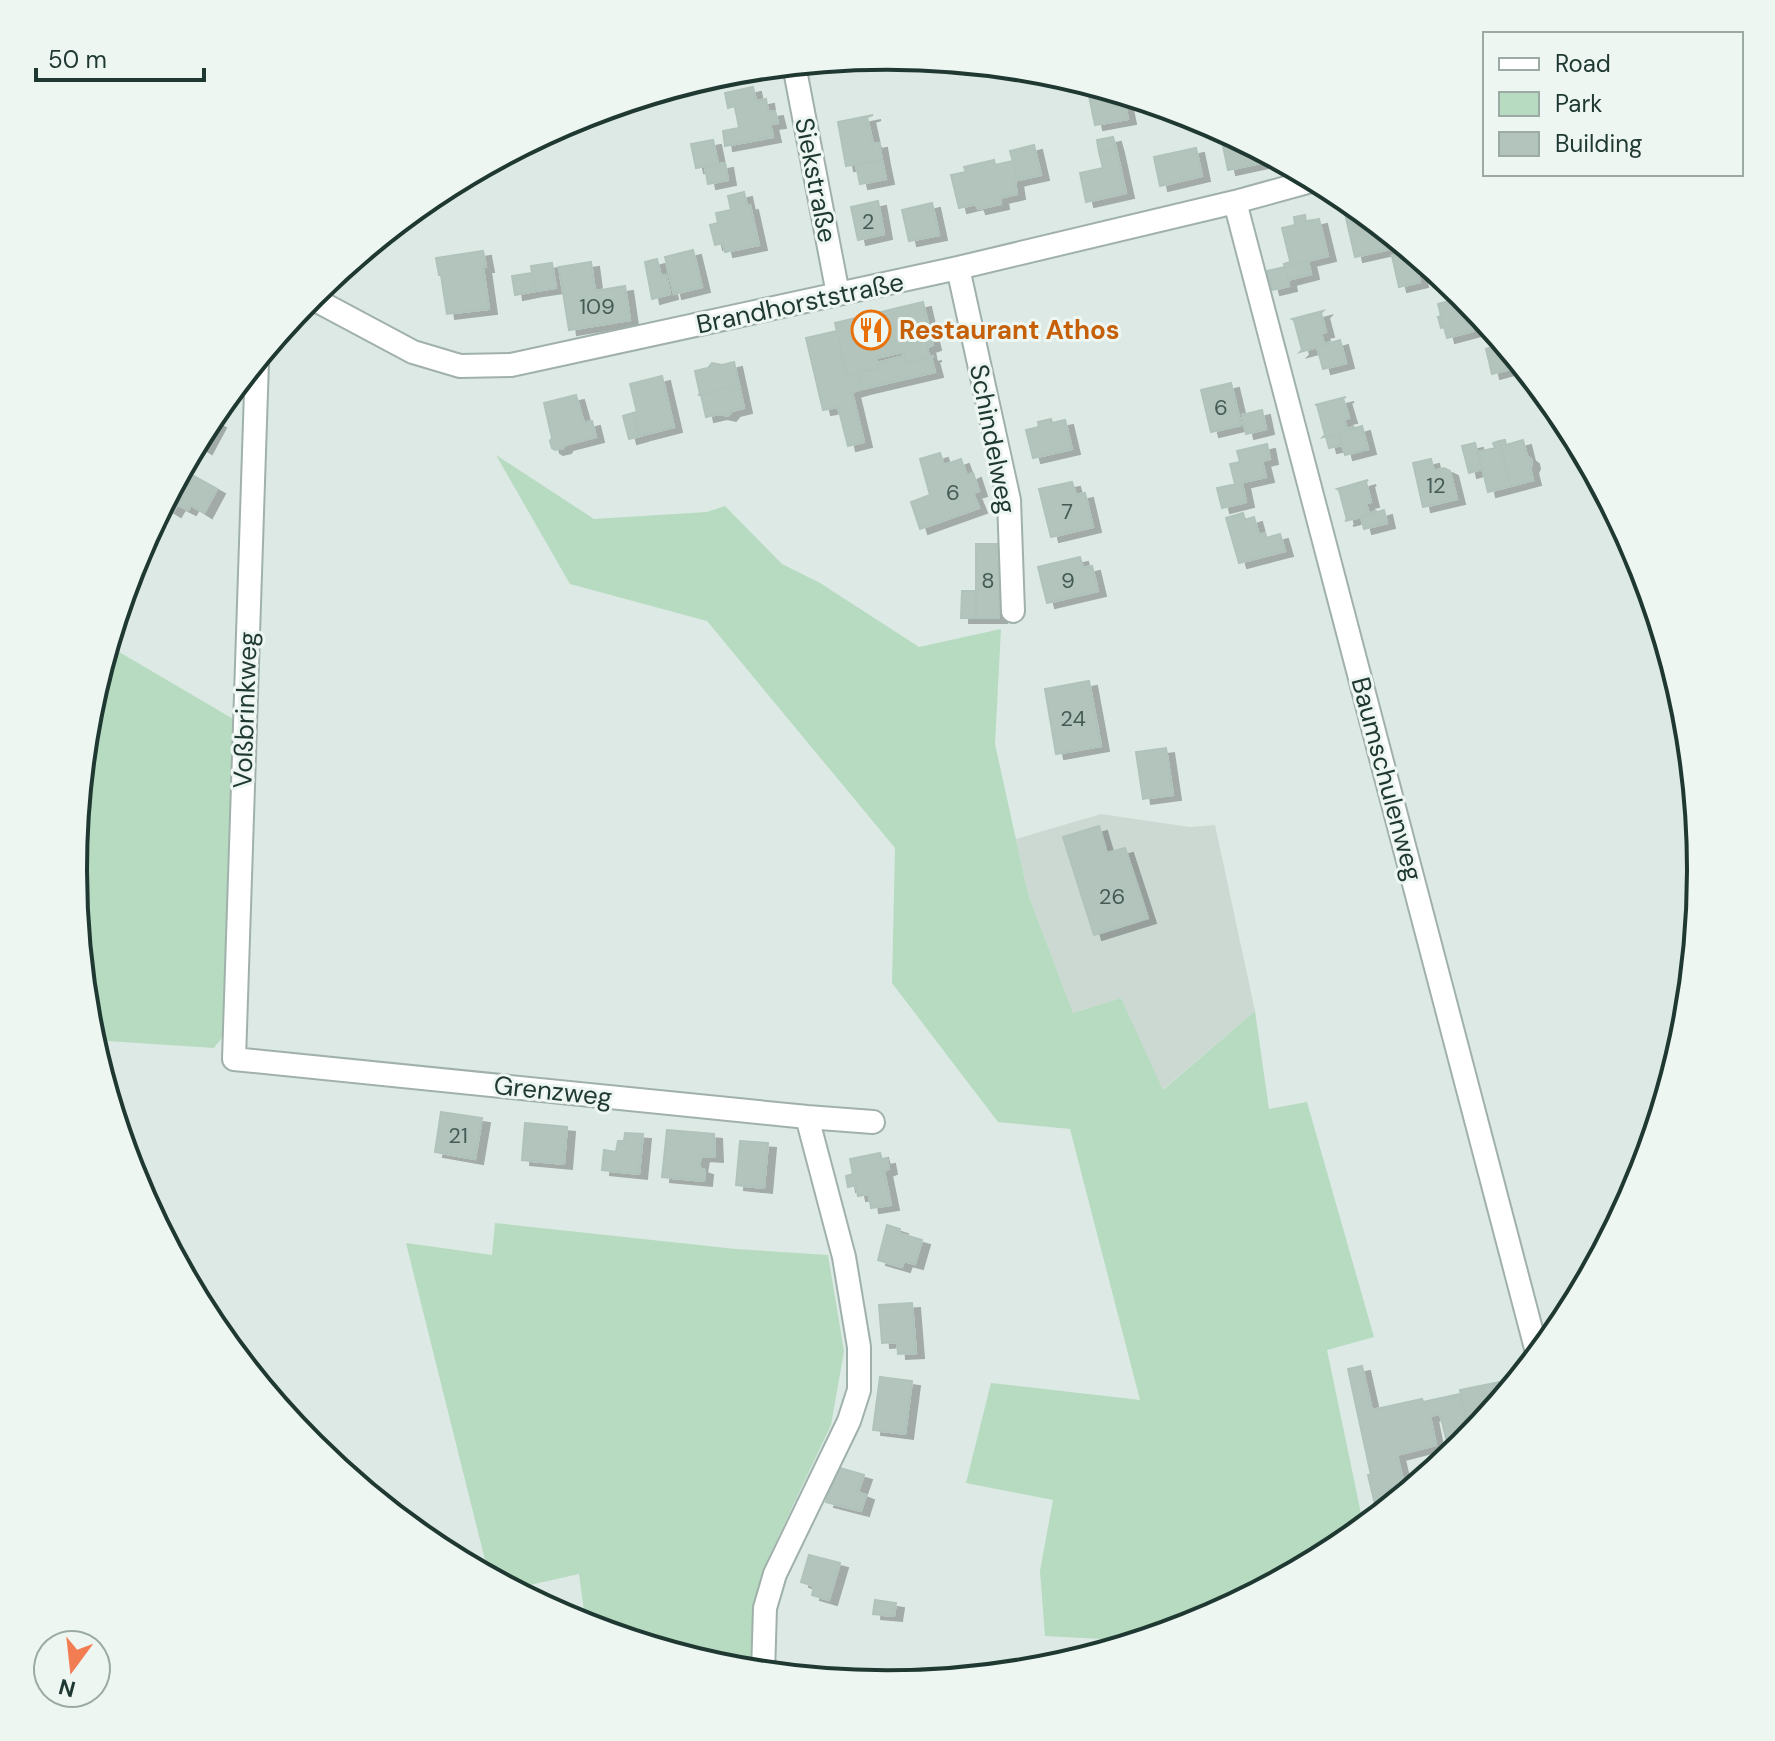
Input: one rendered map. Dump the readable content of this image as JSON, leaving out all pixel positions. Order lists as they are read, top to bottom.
{
  "streets": {
    "street": [
      "Siekstraße",
      "Brandhorststraße",
      "Schindelweg",
      "Voßbrinkweg",
      "Baumschulenweg",
      "Grenzweg"
    ]
  },
  "crossings": [
    ["Siekstraße", "Brandhorststraße"],
    ["Brandhorststraße", "Schindelweg"],
    ["Brandhorststraße", "Baumschulenweg"],
    ["Voßbrinkweg", "Grenzweg"]
  ],
  "places": {
    "restaurant": ["Restaurant Athos"]
  },
  "house_numbers": [
    "2",
    "109",
    "6",
    "12",
    "6",
    "7",
    "8",
    "9",
    "24",
    "26",
    "21"
  ],
  "legend": ["Road", "Park", "Building"],
  "scale_bar": "50 m",
  "north": "bottom"
}
